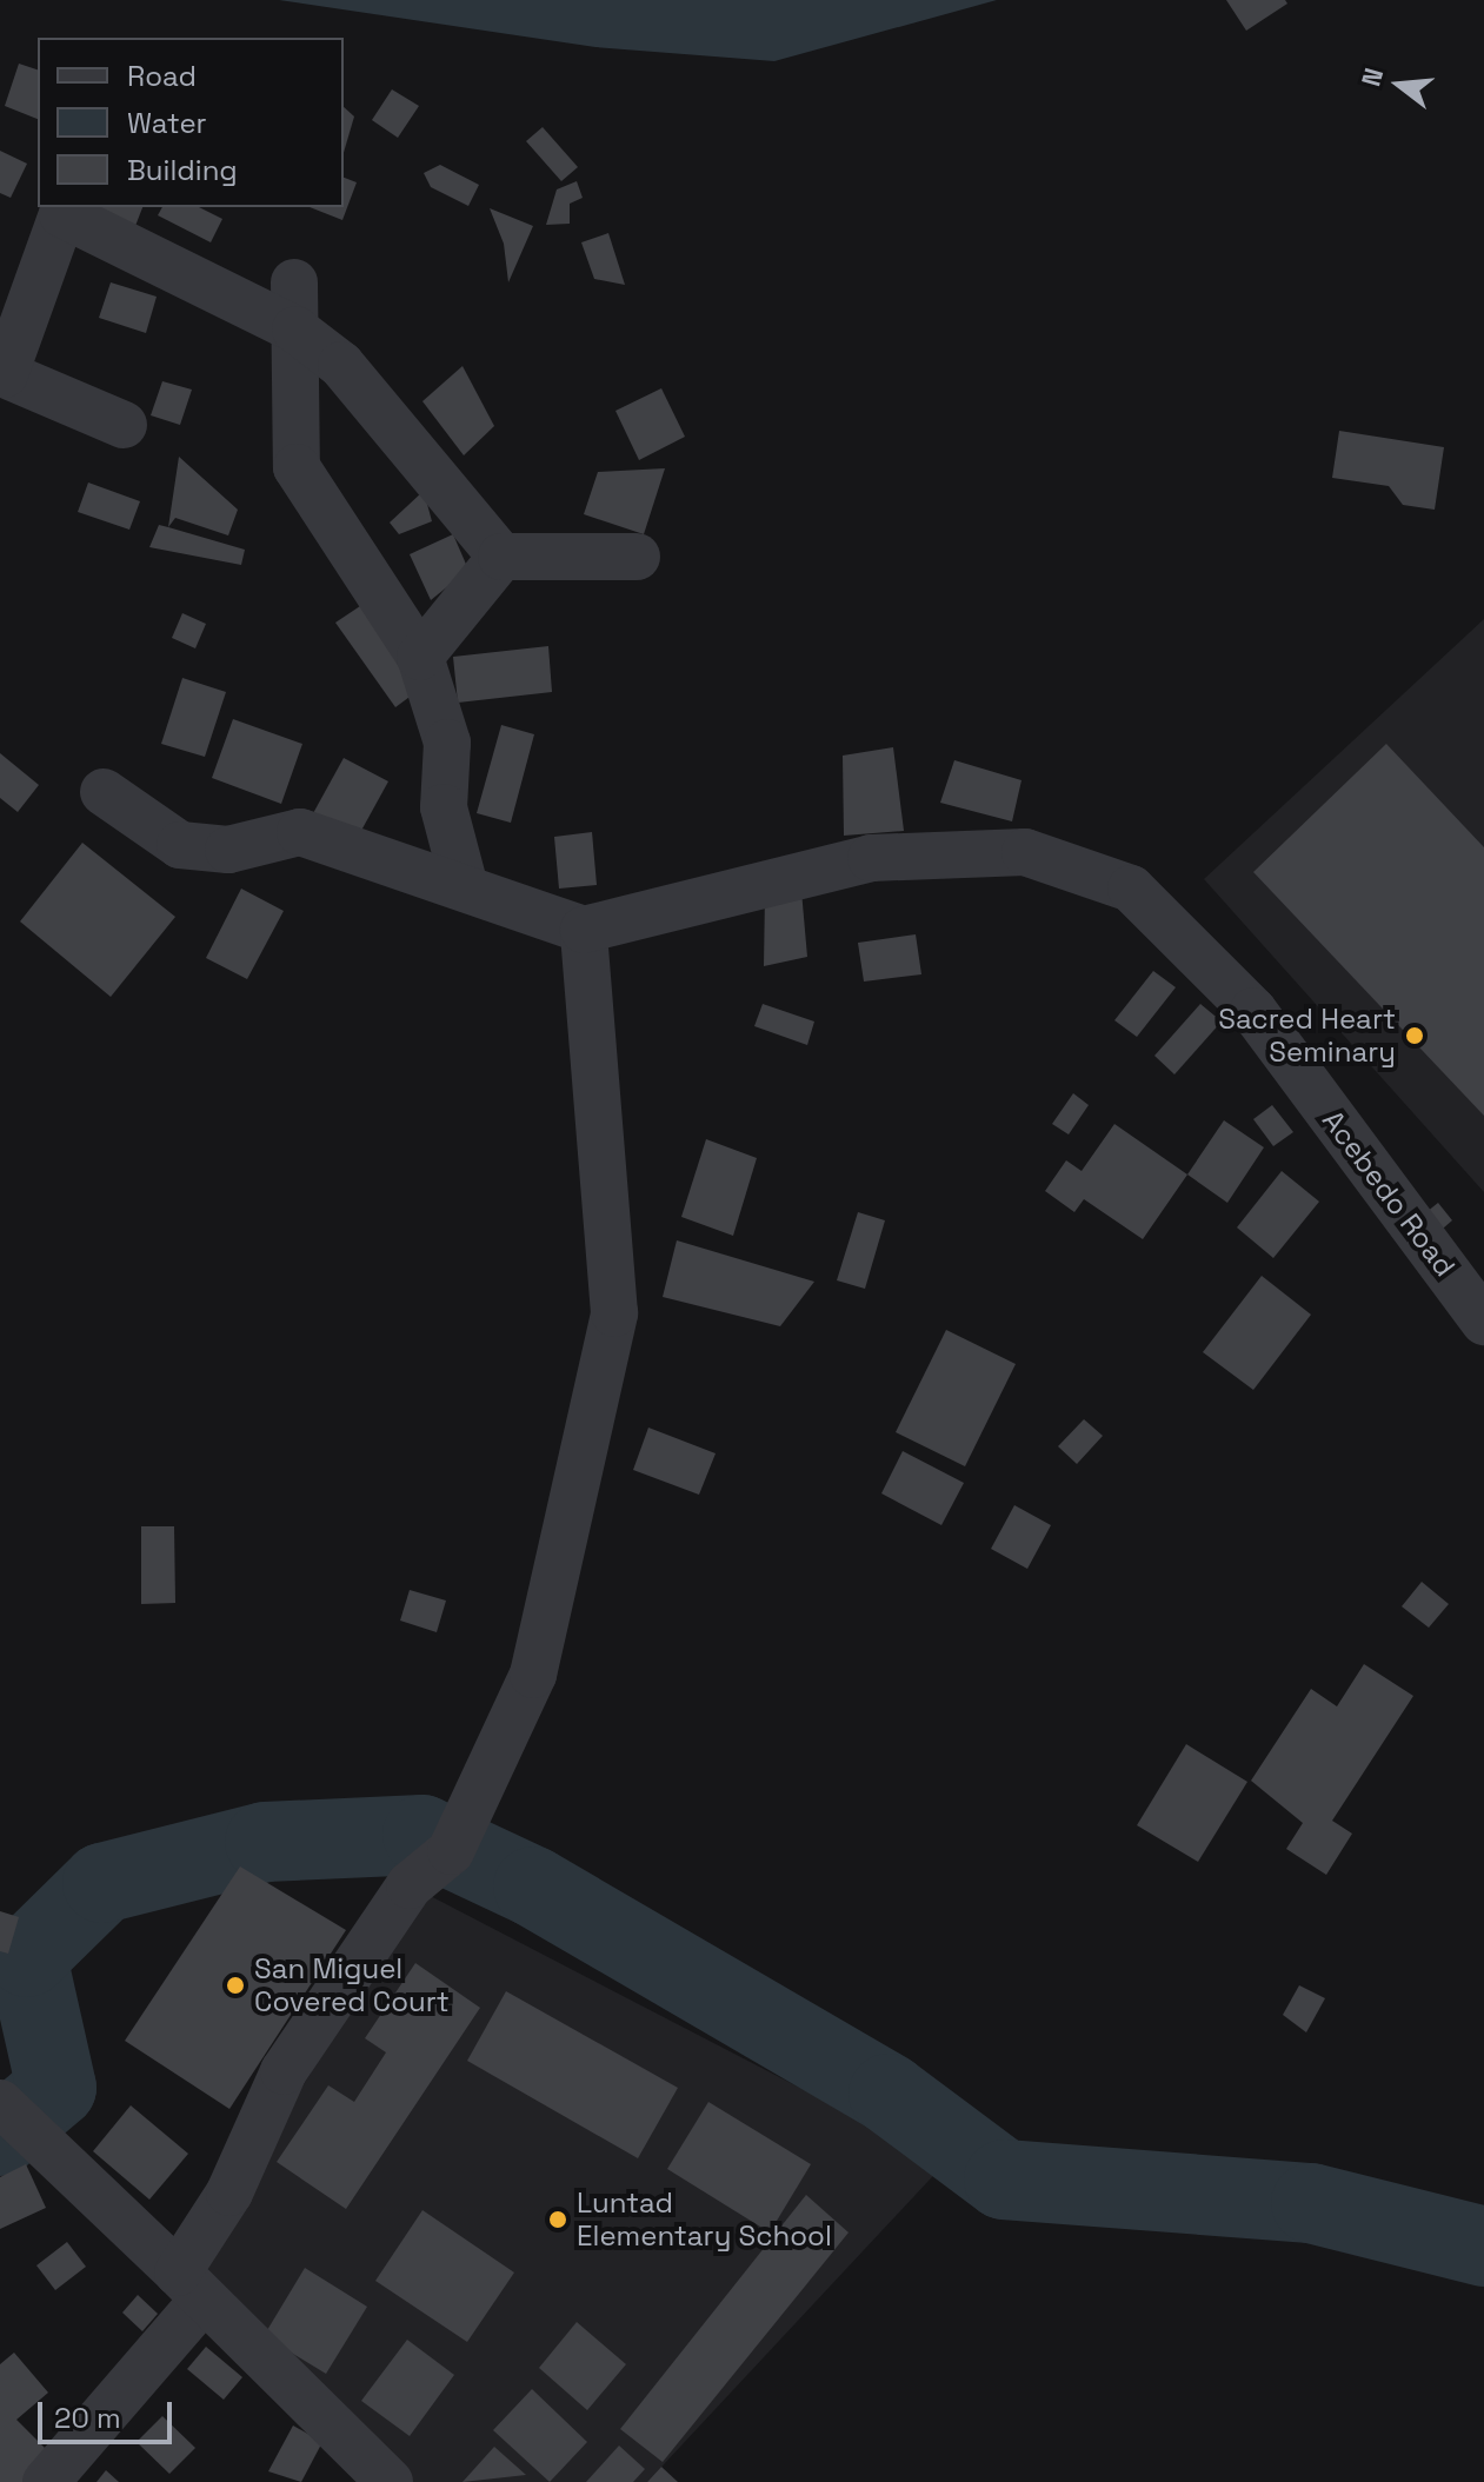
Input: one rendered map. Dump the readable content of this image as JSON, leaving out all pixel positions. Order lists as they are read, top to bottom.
{
  "streets": {
    "street": ["Acebedo Road"]
  },
  "places": ["Sacred Heart Seminary", "San Miguel Covered Court", "Luntad Elementary School"],
  "legend": ["Road", "Water", "Building"],
  "scale_bar": "20 m",
  "north": "left"
}
